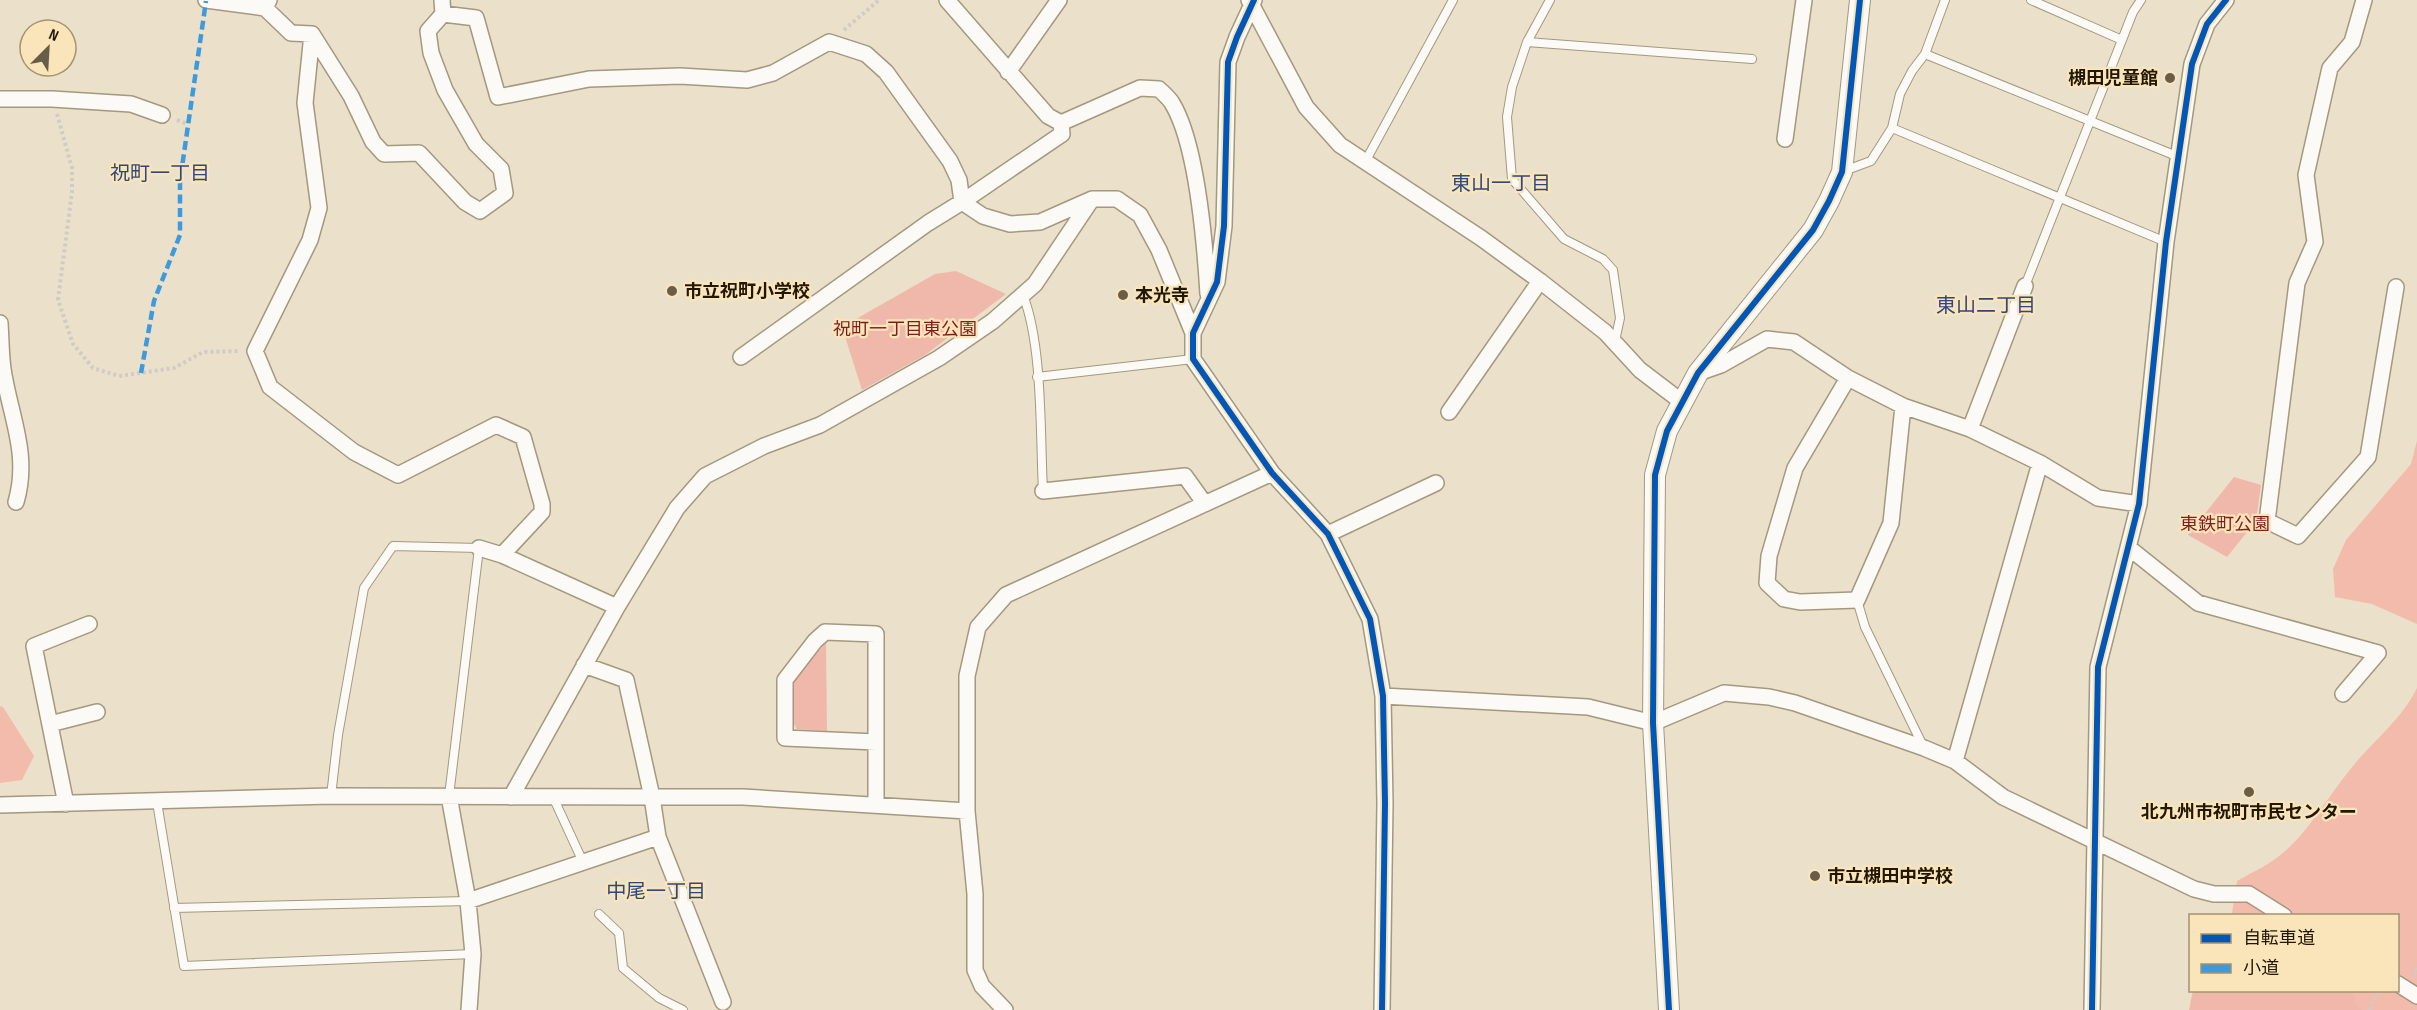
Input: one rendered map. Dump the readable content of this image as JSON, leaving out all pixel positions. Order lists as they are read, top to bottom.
{
  "districts": [
    "祝町一丁目",
    "東山一丁目",
    "東山二丁目",
    "中尾一丁目"
  ],
  "parks": ["祝町一丁目東公園", "東鉄町公園"],
  "places": [
    "槻田児童館",
    "市立祝町小学校",
    "本光寺",
    "北九州市祝町市民センター",
    "市立槻田中学校"
  ],
  "legend": ["自転車道", "小道"],
  "north": "top right"
}
